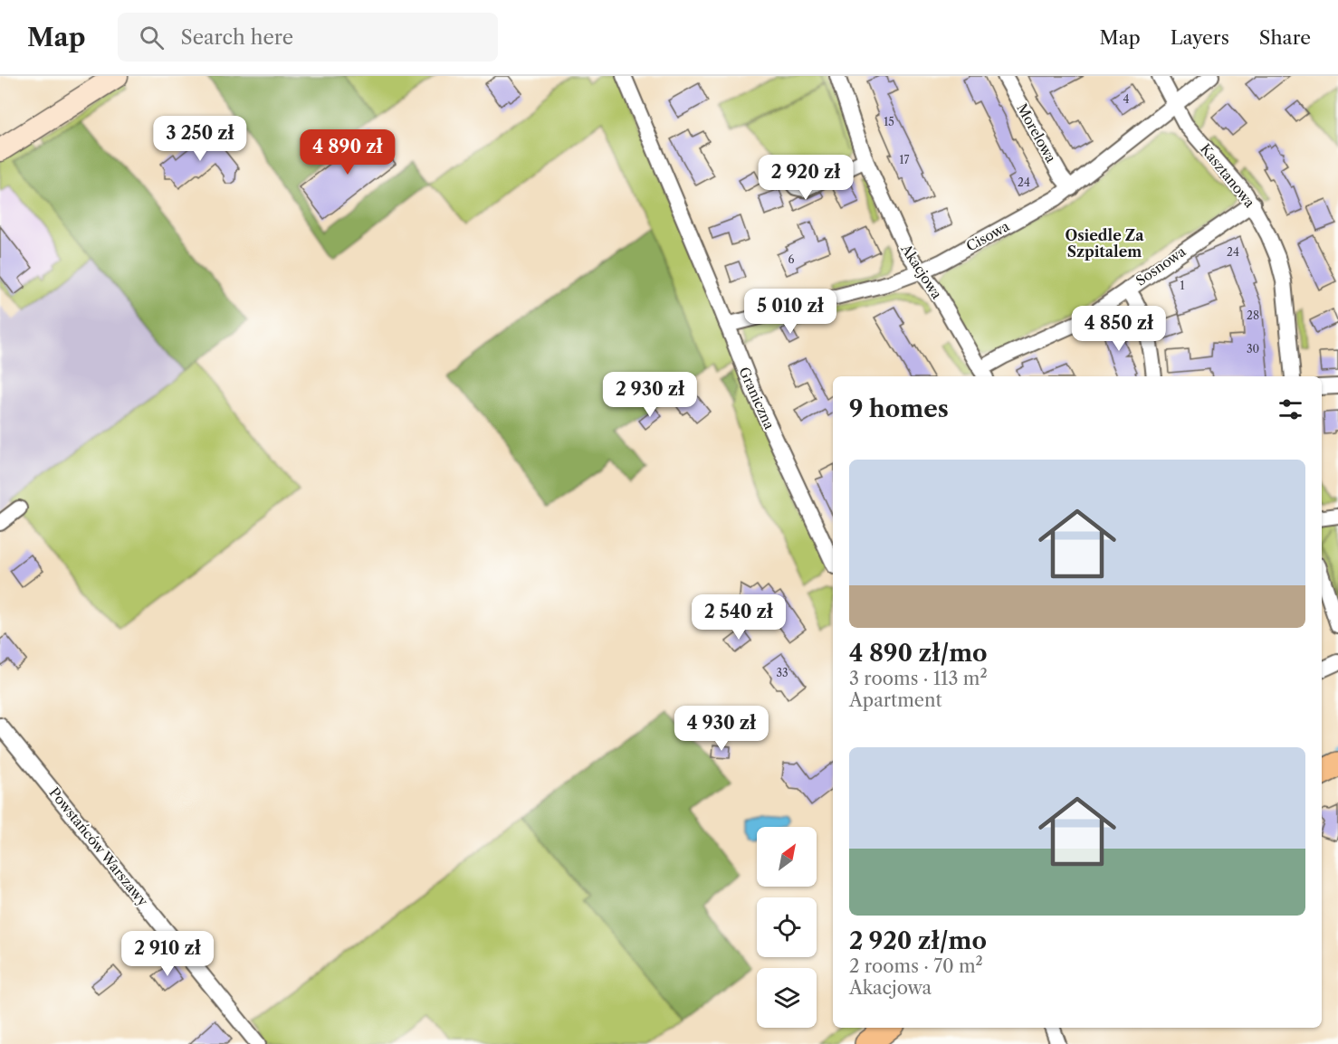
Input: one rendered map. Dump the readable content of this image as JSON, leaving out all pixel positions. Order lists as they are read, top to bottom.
{
  "streets": {
    "street": [
      "Morelowa",
      "Kasztanowa",
      "Cisowa",
      "Sosnowa",
      "Akacjowa",
      "Graniczna",
      "Powstańców Warszawy"
    ]
  },
  "crossings": [
    ["Morelowa", "Cisowa"],
    ["Kasztanowa", "Cisowa"],
    ["Kasztanowa", "Sosnowa"],
    ["Cisowa", "Akacjowa"],
    ["Cisowa", "Graniczna"],
    ["Sosnowa", "Akacjowa"]
  ],
  "districts": ["Osiedle Za Szpitalem"],
  "house_numbers": [
    "4",
    "15",
    "17",
    "24",
    "24",
    "6",
    "1",
    "28",
    "30",
    "33"
  ],
  "north": "top right",
  "page": {
    "header": "Map",
    "search": "Search here",
    "nav": ["Map", "Layers", "Share"],
    "price": [
      "3 250 zł",
      "4 890 zł",
      "2 920 zł",
      "5 010 zł",
      "4 850 zł",
      "2 930 zł",
      "2 540 zł",
      "4 930 zł",
      "2 910 zł"
    ],
    "heading": "9 homes",
    "list": [
      {
        "name": "4 890 zł/mo",
        "note": "3 rooms · 113 m² · Apartment"
      },
      {
        "name": "2 920 zł/mo",
        "note": "2 rooms · 70 m² · Akacjowa"
      }
    ]
  }
}
